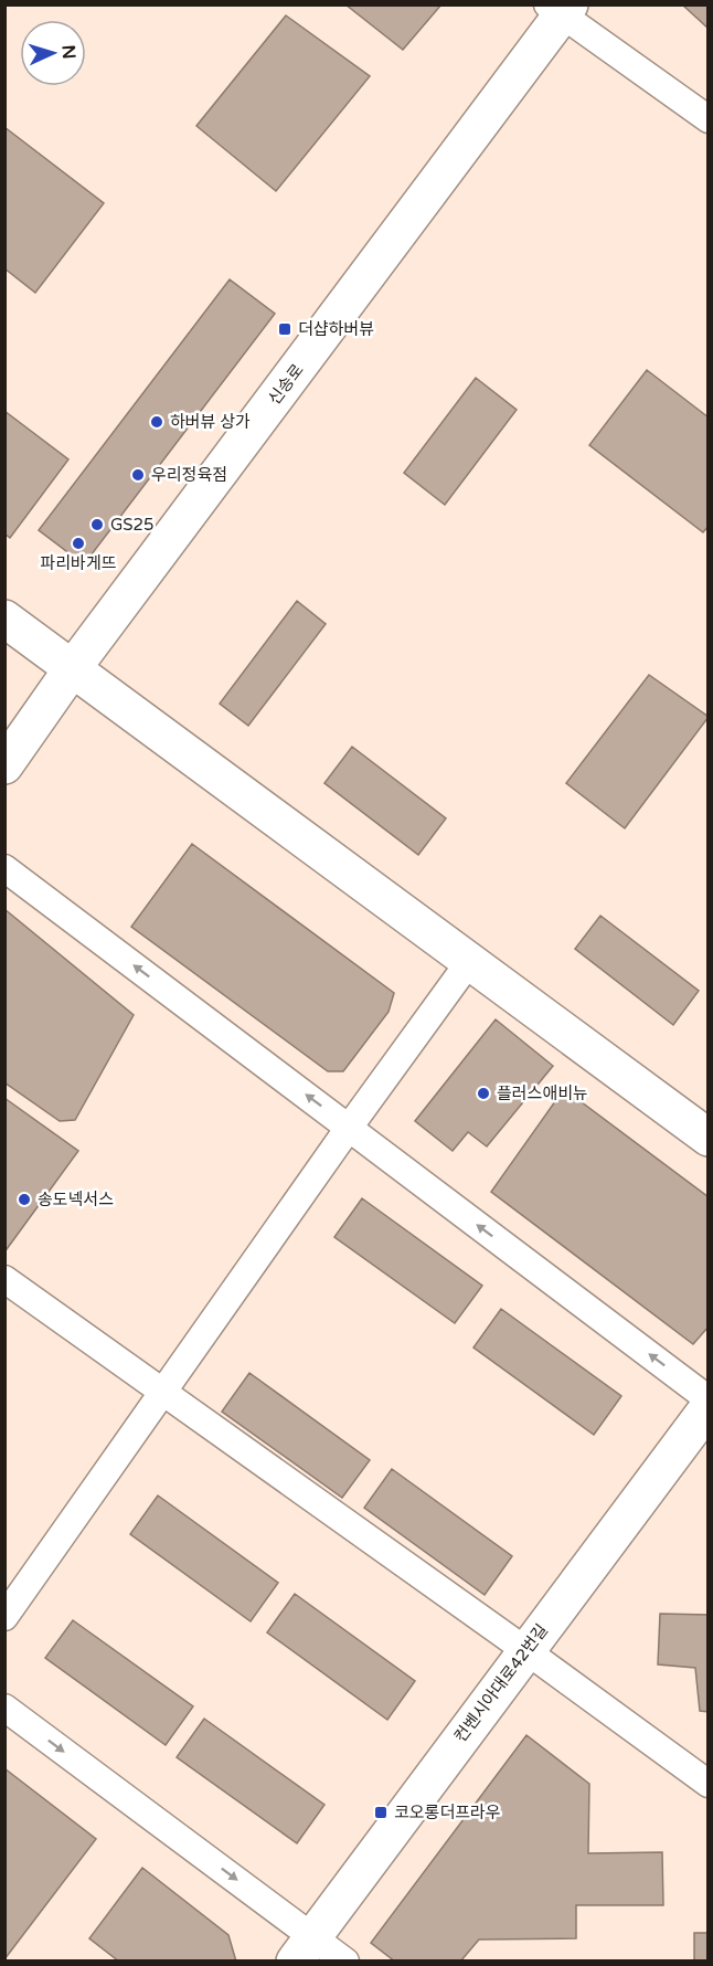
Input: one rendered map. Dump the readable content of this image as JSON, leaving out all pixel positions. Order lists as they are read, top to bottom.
{
  "streets": {
    "street": ["신송로", "컨벤시아대로42번길"]
  },
  "places": {
    "transit": ["더샵하버뷰", "코오롱더프라우"],
    "other": [
      "하버뷰 상가",
      "우리정육점",
      "GS25",
      "파리바게뜨",
      "플러스애비뉴",
      "송도넥서스"
    ]
  },
  "north": "right"
}
